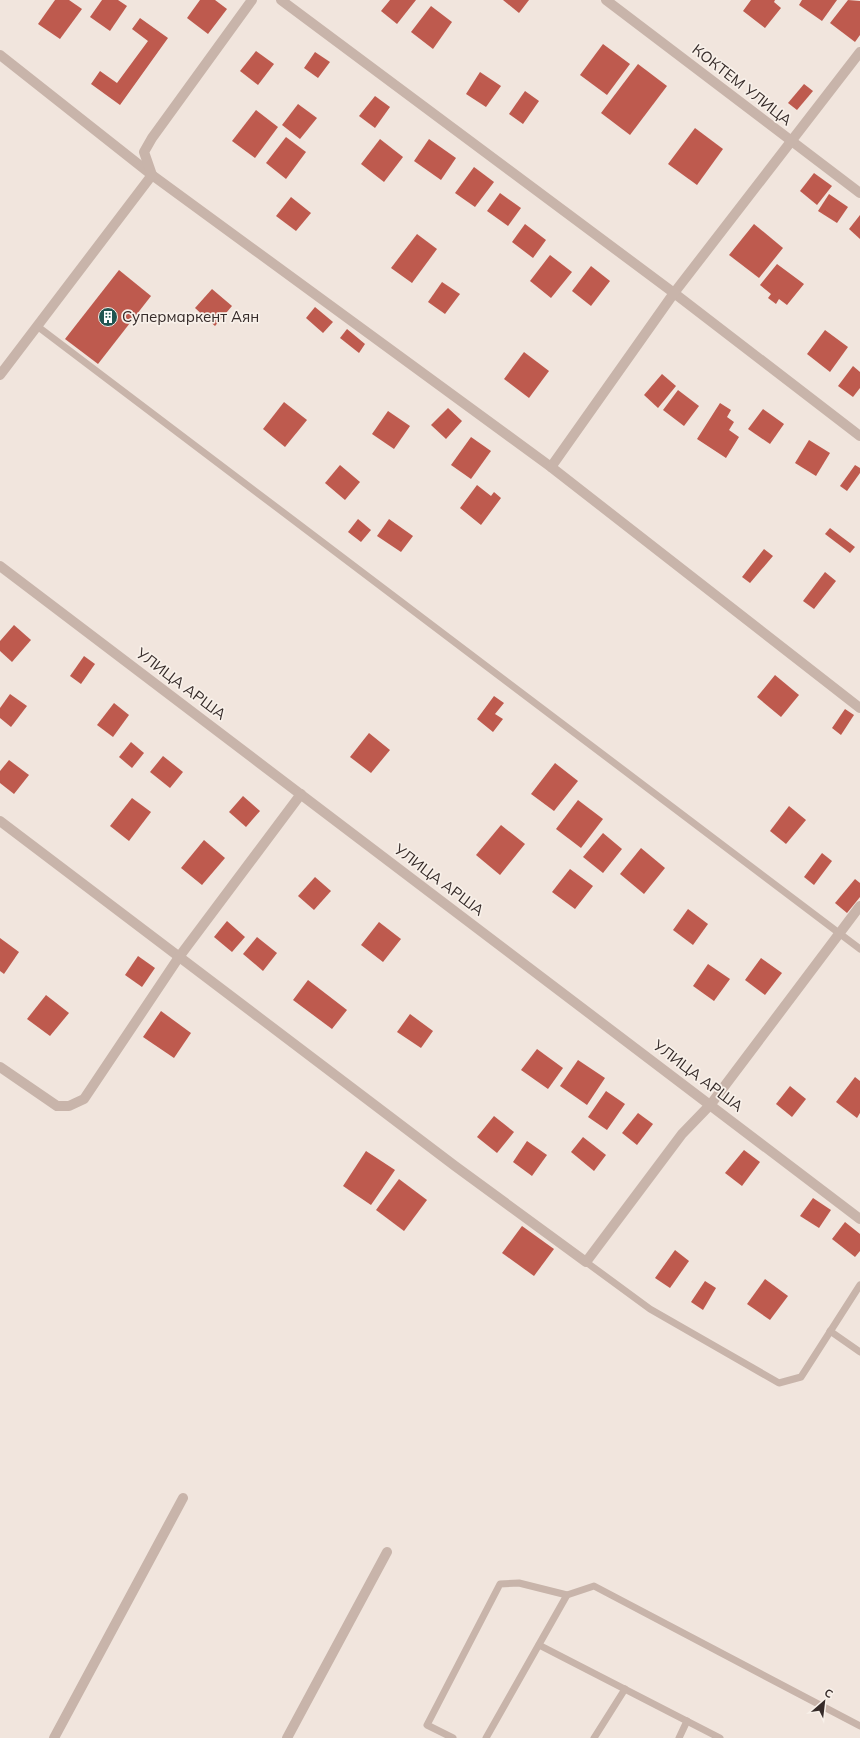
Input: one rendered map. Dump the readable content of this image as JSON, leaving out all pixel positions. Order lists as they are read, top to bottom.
{
  "streets": {
    "street": ["КОКТЕМ УЛИЦА", "УЛИЦА АРША"]
  },
  "places": {
    "building": ["Супермаркент Аян"]
  },
  "north": "top right"
}
